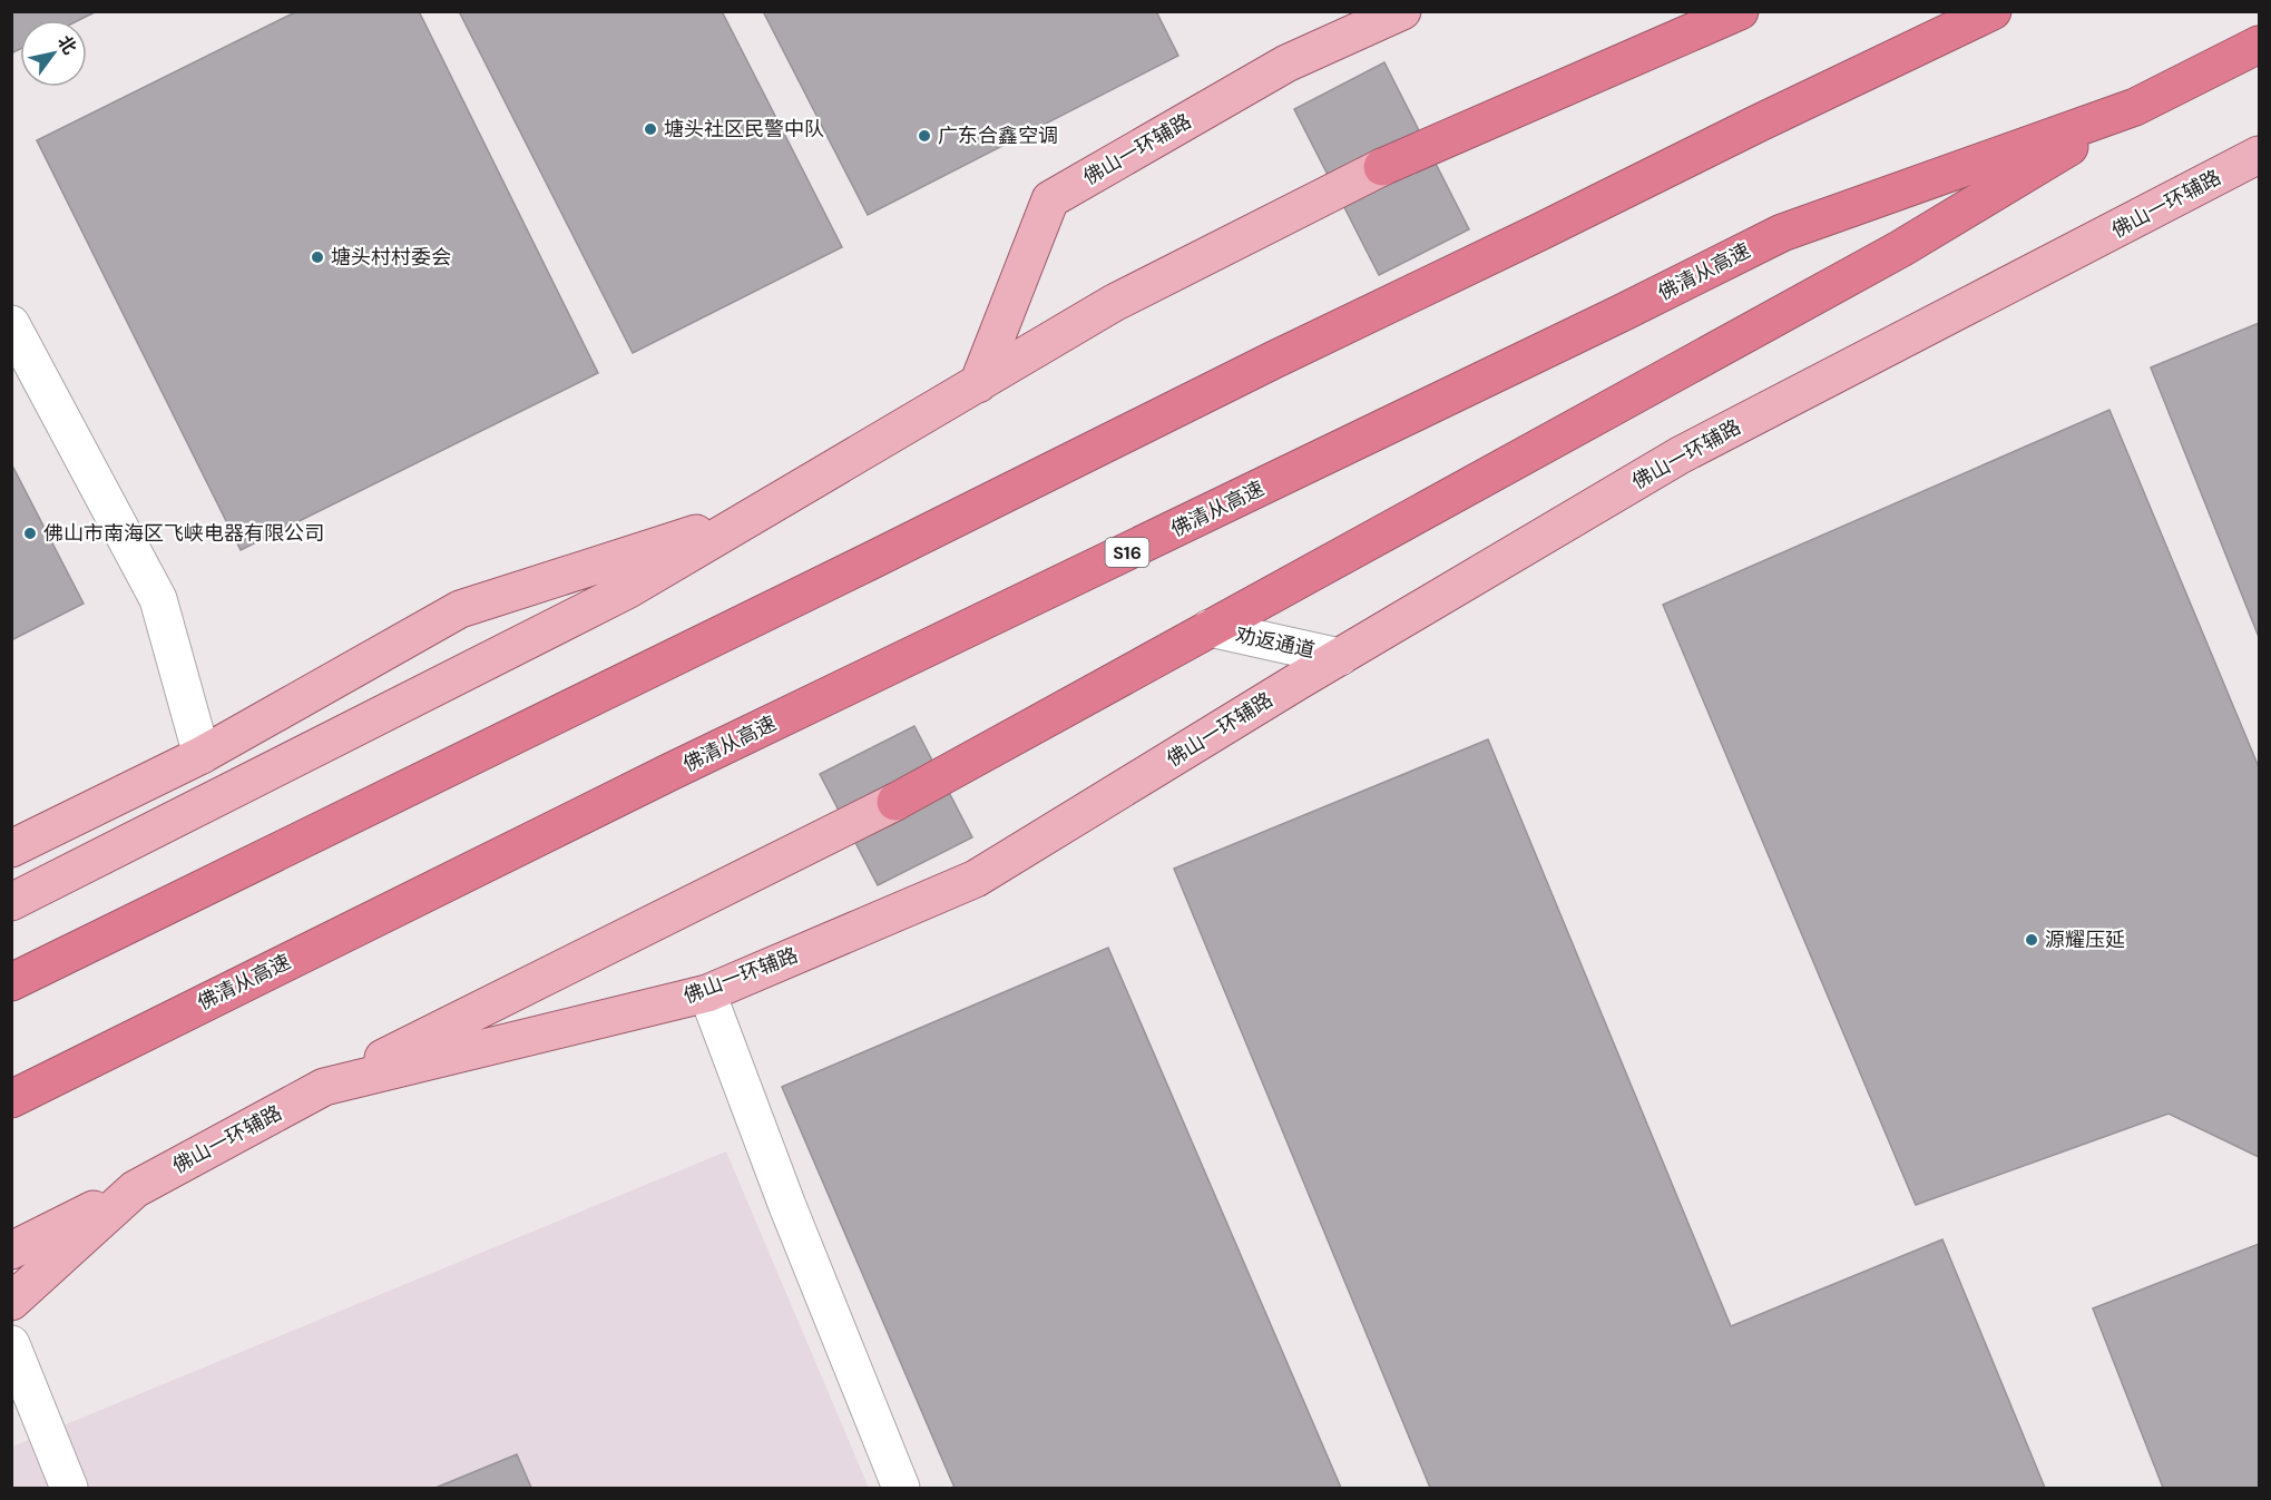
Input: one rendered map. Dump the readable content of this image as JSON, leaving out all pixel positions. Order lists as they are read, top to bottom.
{
  "streets": {
    "highway": ["佛清从高速", "S16"],
    "main road": ["佛山一环辅路"],
    "street": ["劝返通道"]
  },
  "crossings": [
    ["佛山一环辅路", "劝返通道"]
  ],
  "places": [
    "塘头社区民警中队",
    "广东合鑫空调",
    "塘头村村委会",
    "佛山市南海区飞峡电器有限公司",
    "源耀压延"
  ],
  "north": "top right"
}
